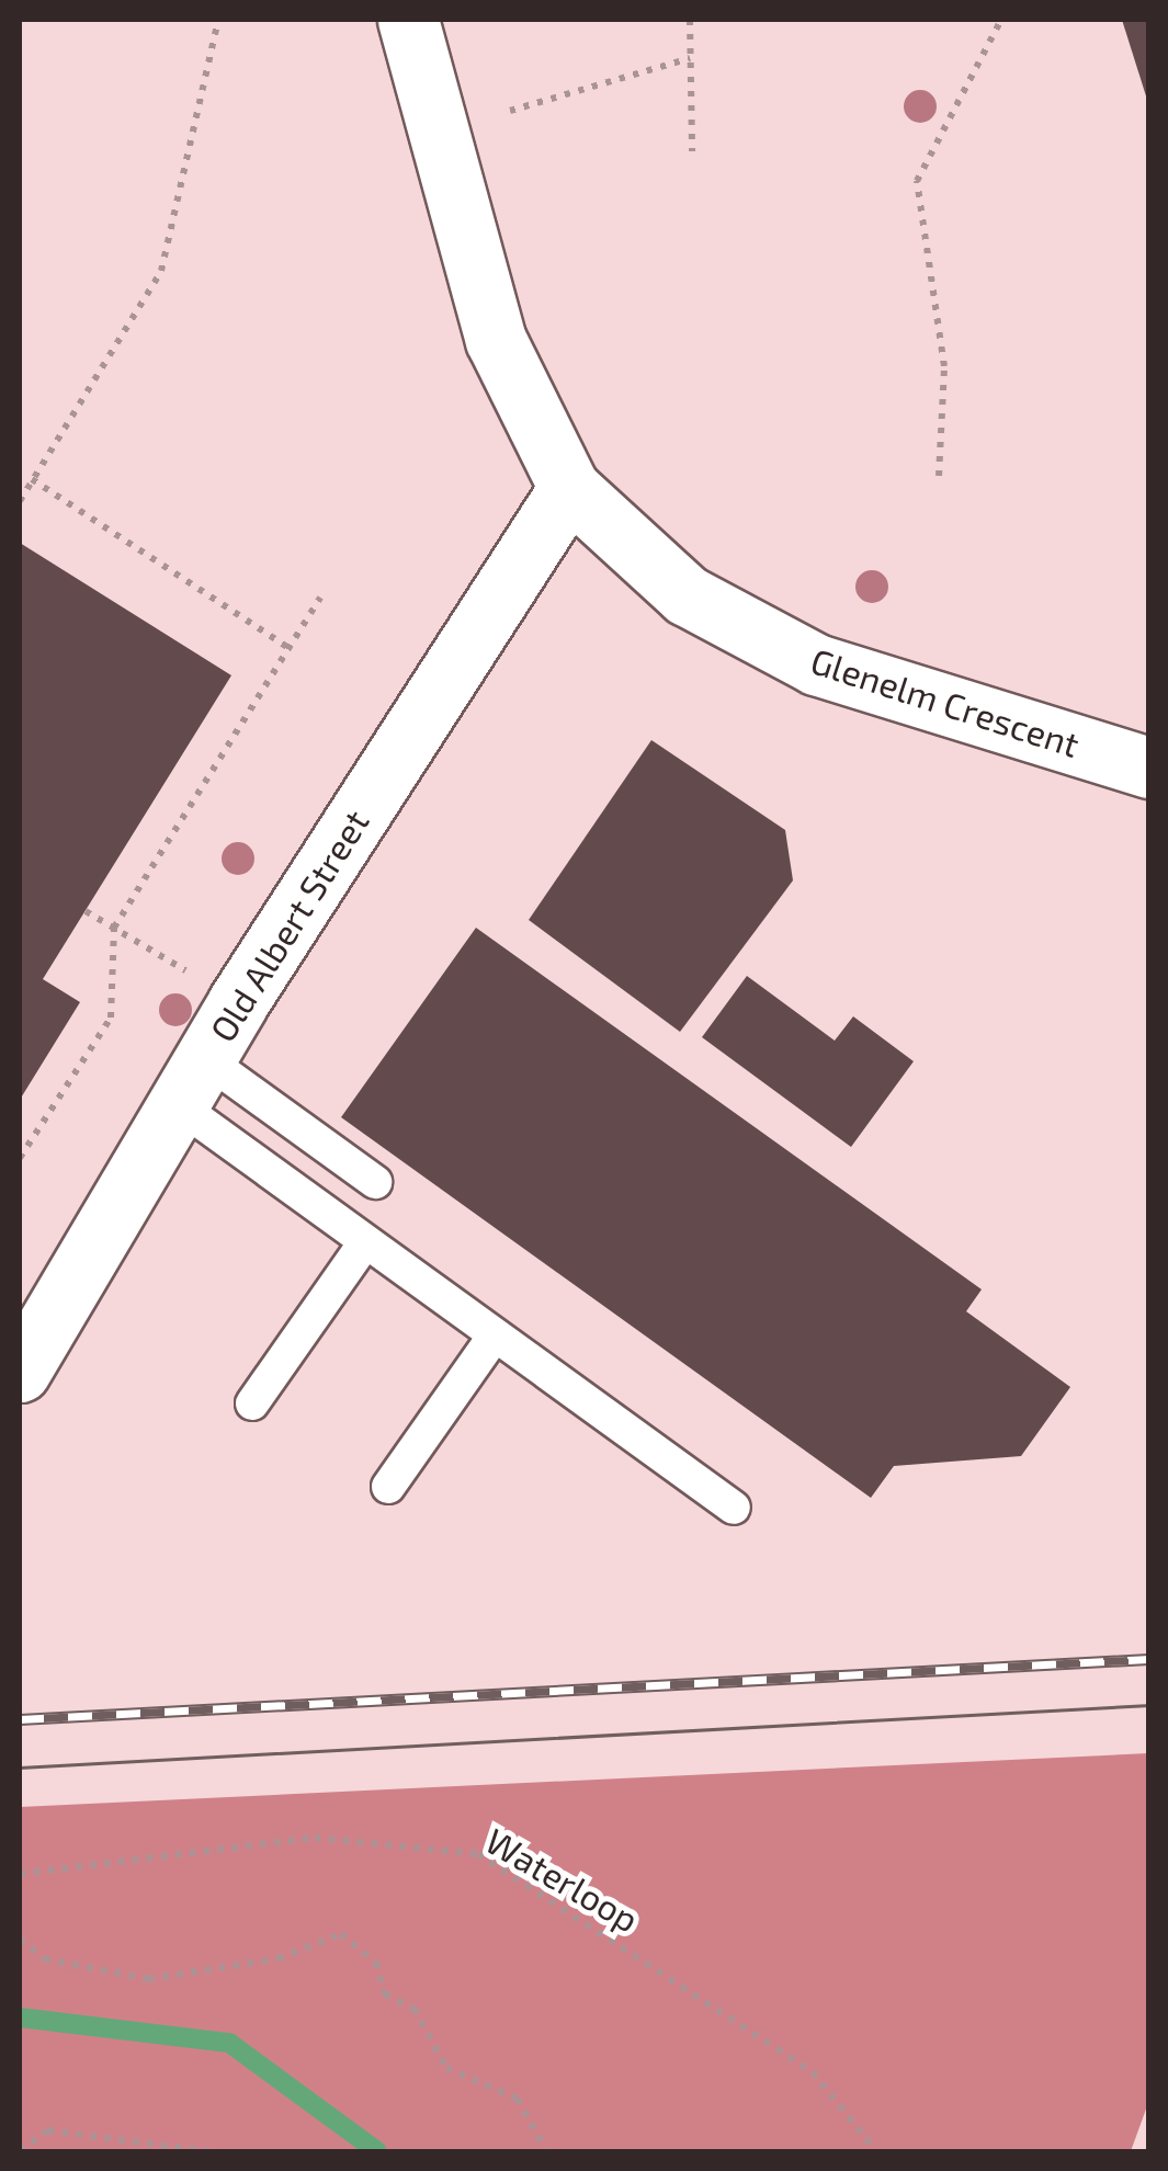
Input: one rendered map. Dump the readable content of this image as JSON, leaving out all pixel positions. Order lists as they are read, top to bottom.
{
  "streets": {
    "street": ["Glenelm Crescent", "Old Albert Street"],
    "path": ["Waterloop"]
  },
  "crossings": [
    ["Glenelm Crescent", "Old Albert Street"]
  ]
}
